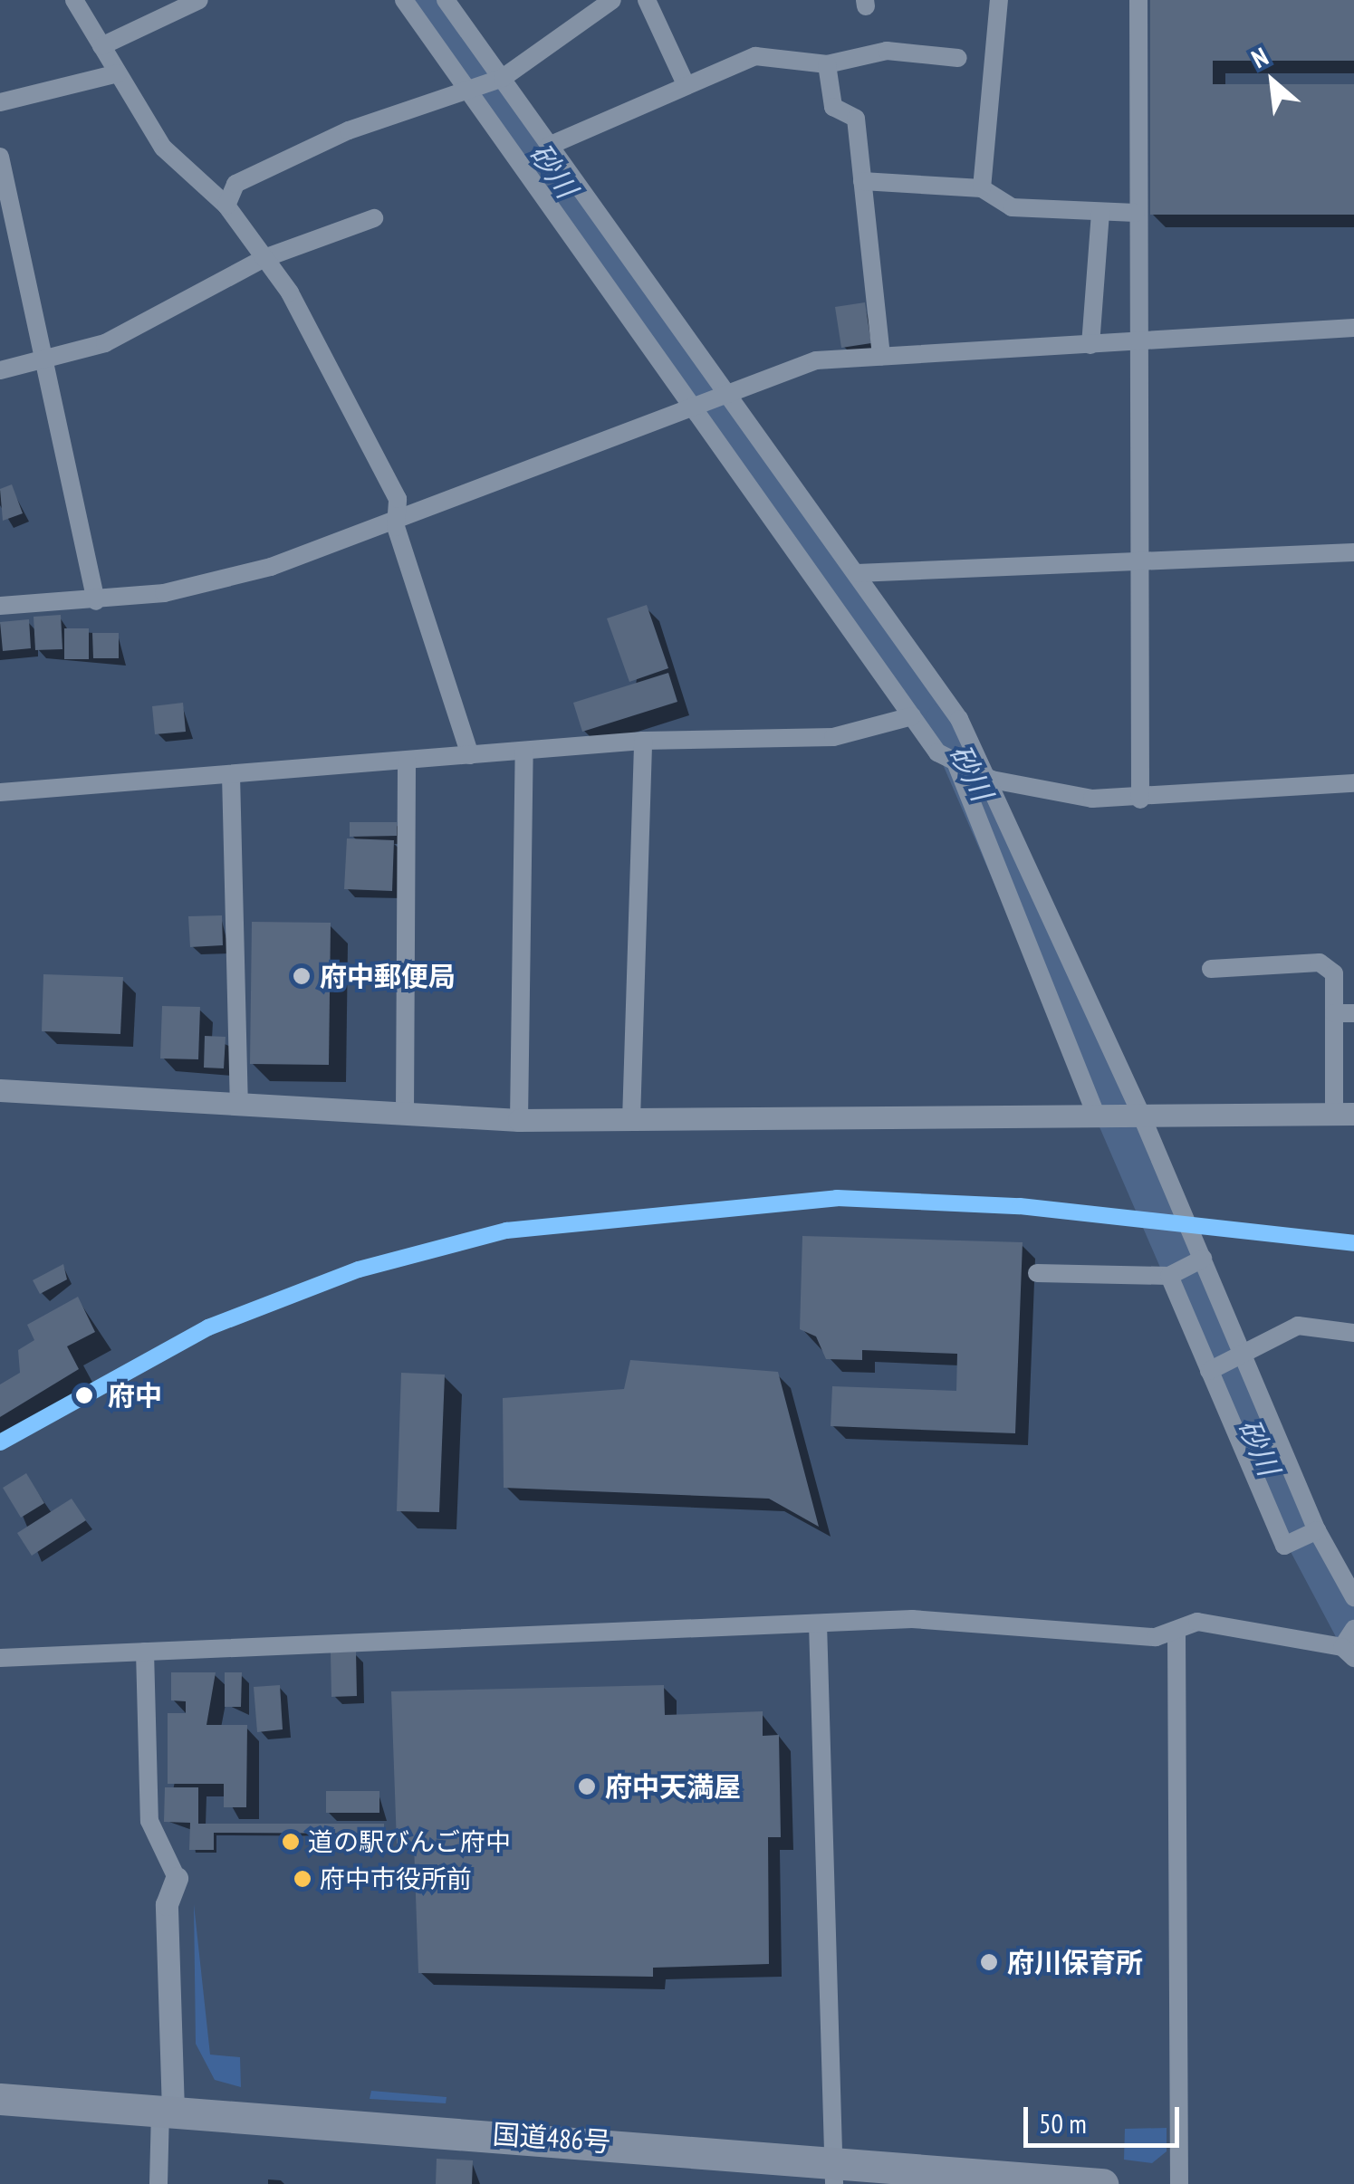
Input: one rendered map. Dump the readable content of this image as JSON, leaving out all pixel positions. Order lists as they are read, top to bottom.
{
  "streets": {
    "highway": ["国道486号"]
  },
  "water": ["砂川"],
  "places": [
    "府中郵便局",
    "府中",
    "府中天満屋",
    "道の駅びんご府中",
    "府中市役所前",
    "府川保育所"
  ],
  "scale_bar": "50 m",
  "north": "top left"
}
